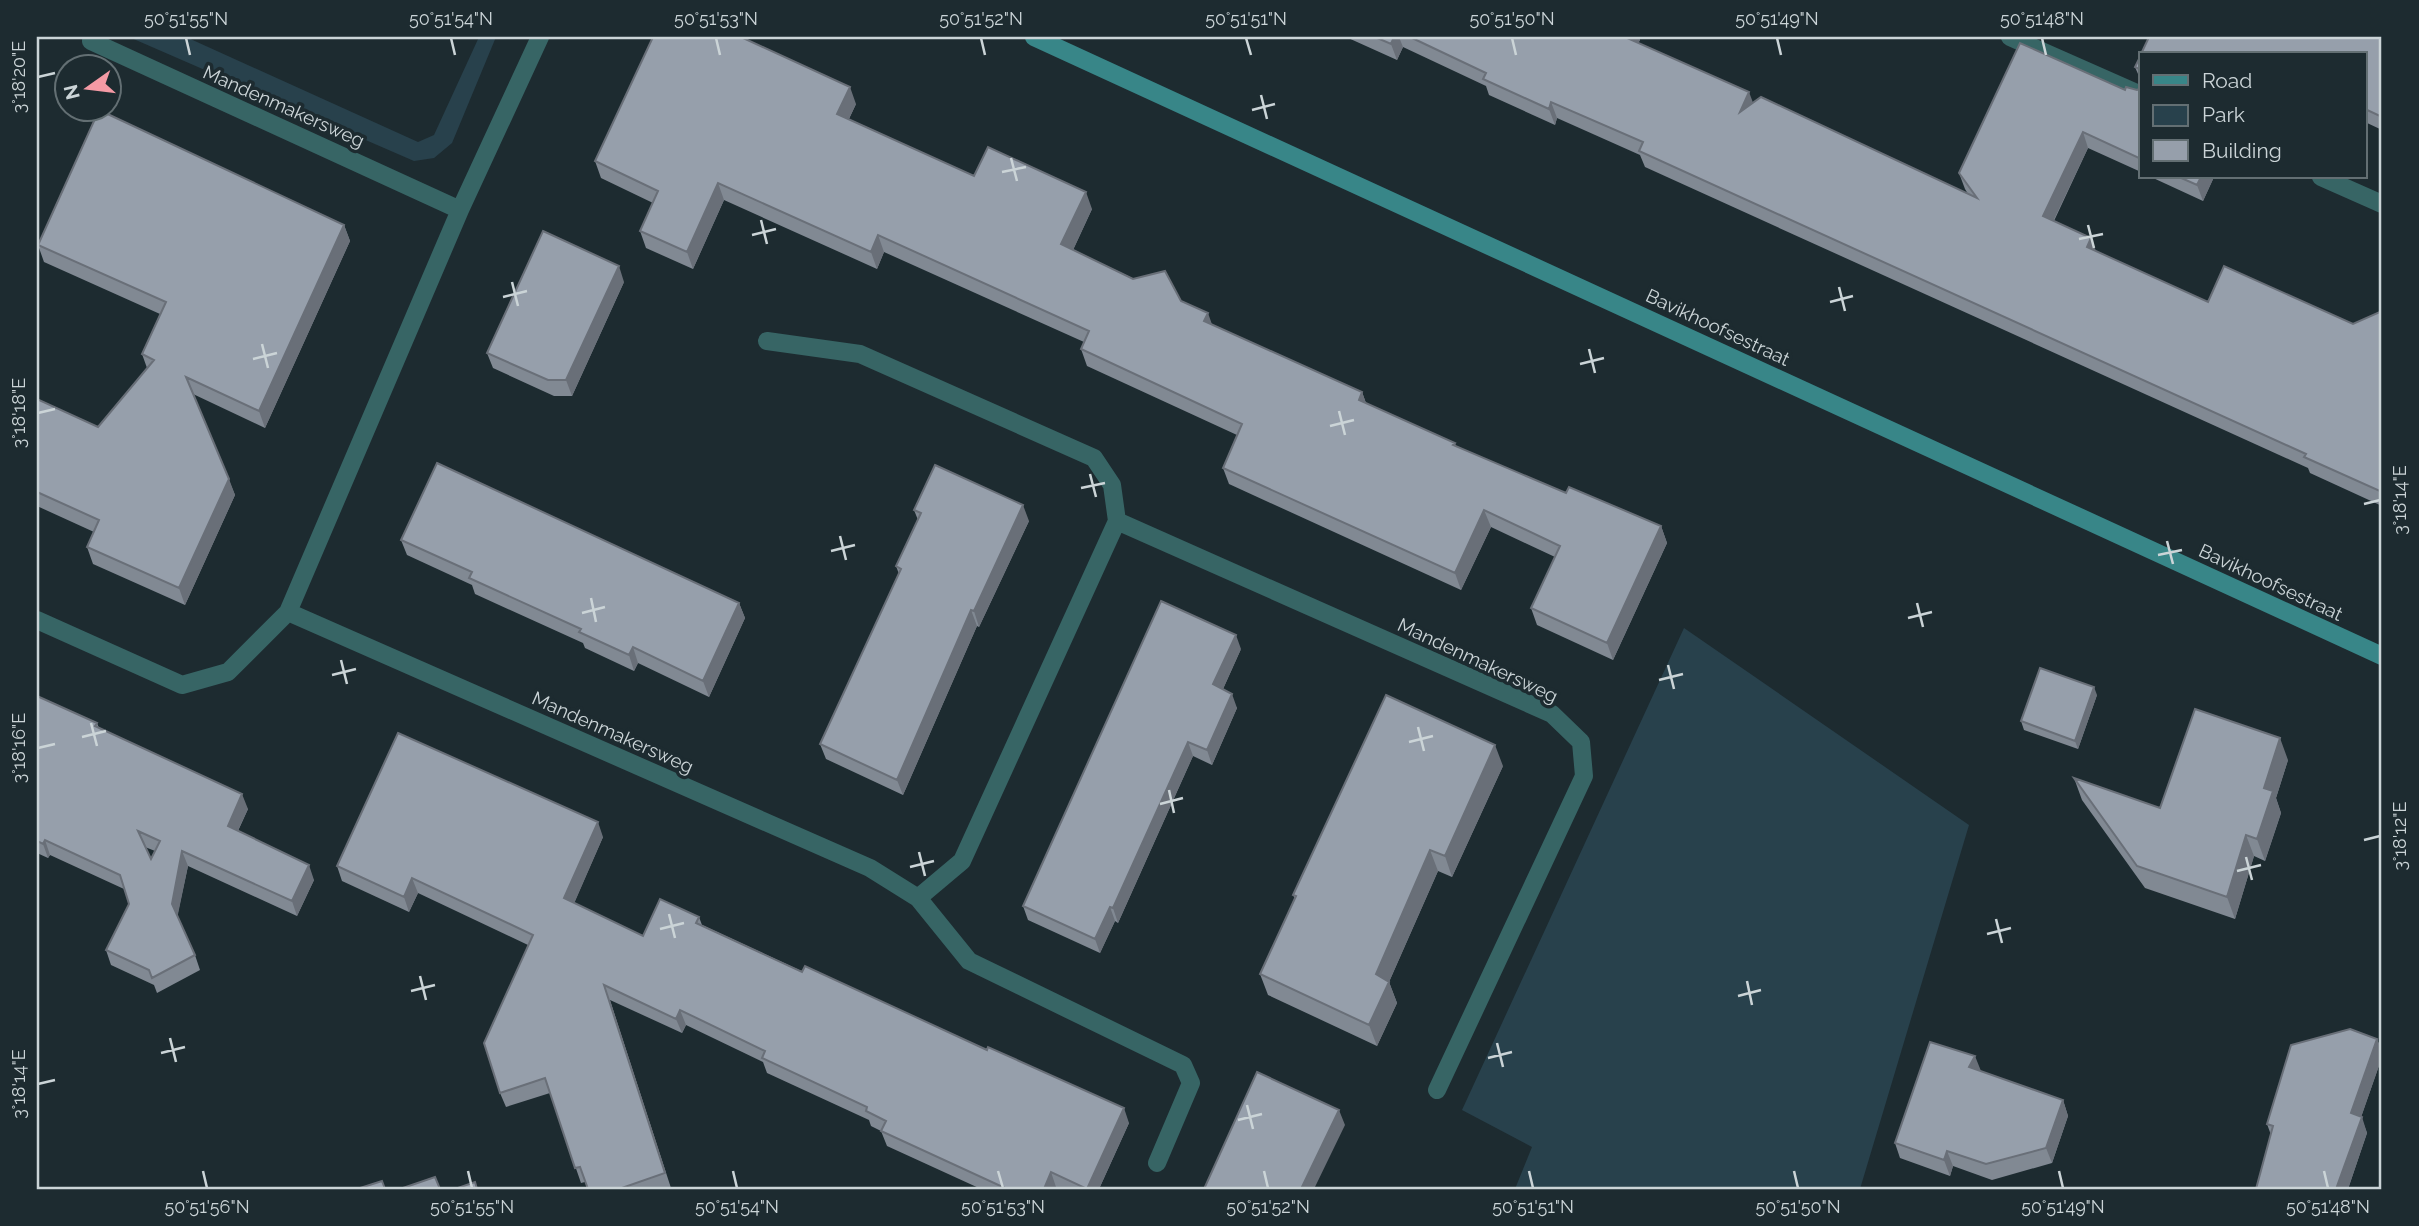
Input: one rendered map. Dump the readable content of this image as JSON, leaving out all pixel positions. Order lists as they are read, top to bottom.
{
  "streets": {
    "street": ["Mandenmakersweg", "Bavikhoofsestraat"]
  },
  "legend": ["Road", "Park", "Building"],
  "north": "left",
  "coordinates": [
    "50°51'55\"N",
    "50°51'54\"N",
    "50°51'53\"N",
    "50°51'52\"N",
    "50°51'51\"N",
    "50°51'50\"N",
    "50°51'49\"N",
    "50°51'48\"N",
    "3°18'20\"E",
    "3°18'18\"E",
    "3°18'14\"E",
    "3°18'16\"E",
    "3°18'12\"E",
    "50°51'56\"N"
  ]
}
